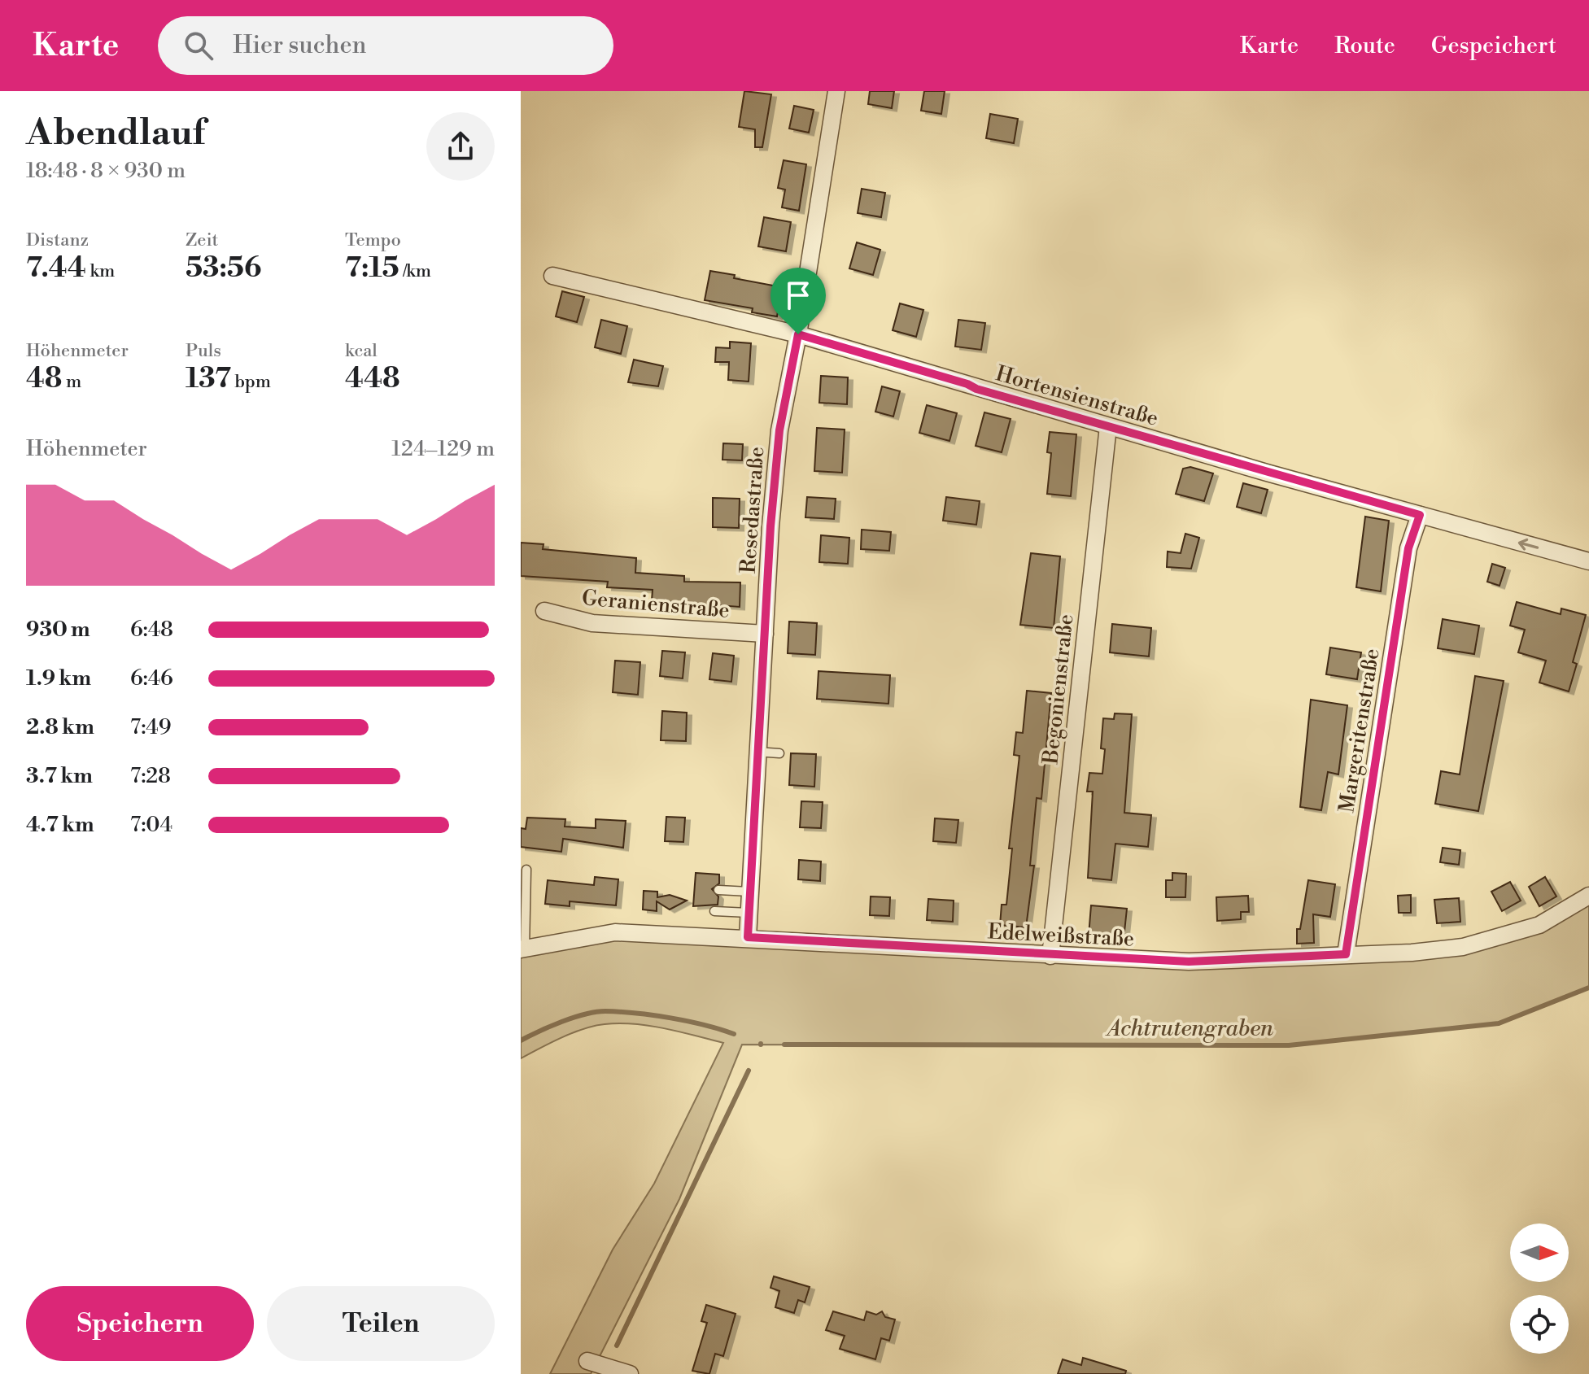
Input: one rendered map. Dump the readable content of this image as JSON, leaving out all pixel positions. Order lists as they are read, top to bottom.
{
  "streets": {
    "street": [
      "Hortensienstraße",
      "Resedastraße",
      "Geranienstraße",
      "Begonienstraße",
      "Margeritenstraße",
      "Edelweißstraße"
    ]
  },
  "crossings": [
    ["Hortensienstraße", "Resedastraße"],
    ["Hortensienstraße", "Begonienstraße"],
    ["Hortensienstraße", "Margeritenstraße"],
    ["Resedastraße", "Geranienstraße"],
    ["Resedastraße", "Edelweißstraße"],
    ["Begonienstraße", "Edelweißstraße"],
    ["Margeritenstraße", "Edelweißstraße"]
  ],
  "water": ["Achtrutengraben"],
  "north": "right",
  "page": {
    "header": "Karte",
    "search": "Hier suchen",
    "nav": ["Karte", "Route", "Gespeichert"],
    "heading": ["Abendlauf", "18:48 · 8 × 930 m"],
    "stats": [
      ["Distanz", "7.44 km"],
      ["Zeit", "53:56"],
      ["Tempo", "7:15 /km"],
      ["Höhenmeter", "48 m"],
      ["Puls", "137 bpm"],
      ["kcal", "448"]
    ],
    "chart": ["Höhenmeter", "124–129 m"],
    "list": [
      {
        "name": "930 m",
        "note": "6:48"
      },
      {
        "name": "1.9 km",
        "note": "6:46"
      },
      {
        "name": "2.8 km",
        "note": "7:49"
      },
      {
        "name": "3.7 km",
        "note": "7:28"
      },
      {
        "name": "4.7 km",
        "note": "7:04"
      }
    ],
    "buttons": ["Speichern", "Teilen"]
  }
}
